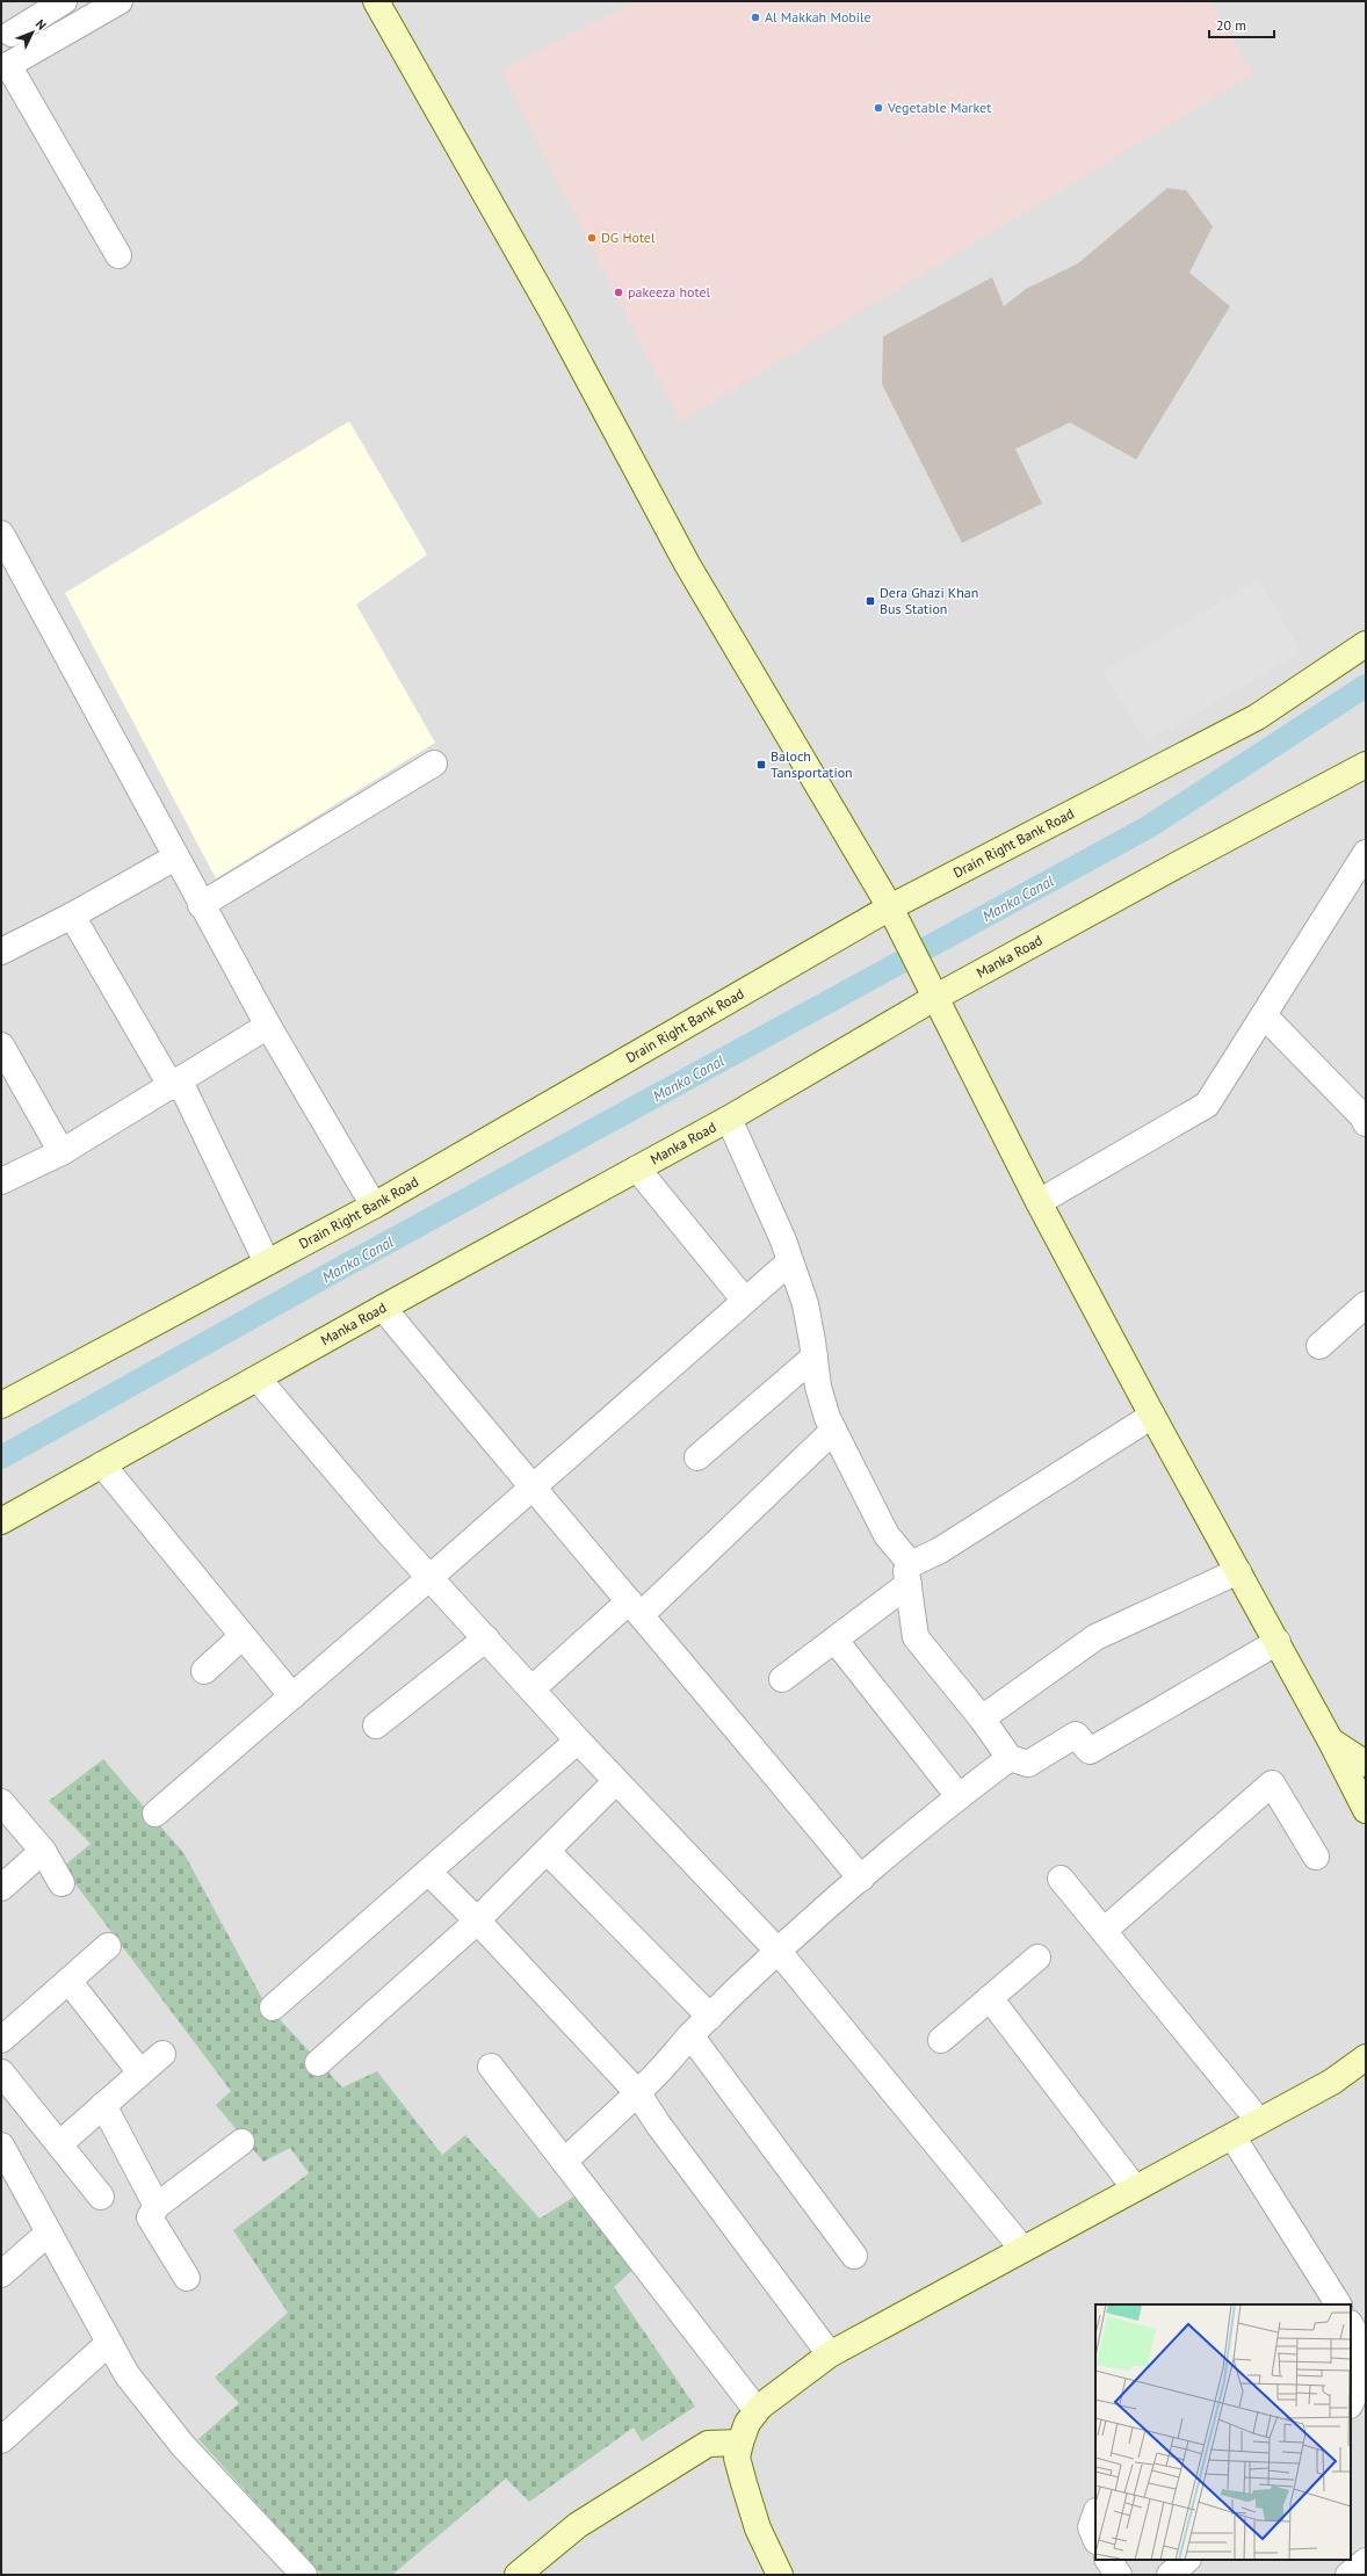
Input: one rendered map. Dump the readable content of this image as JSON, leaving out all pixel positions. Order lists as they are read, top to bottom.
{
  "streets": {
    "main road": ["Drain Right Bank Road", "Manka Road"]
  },
  "water": ["Manka Canal"],
  "places": {
    "other": [
      "Al Makkah Mobile",
      "Vegetable Market",
      "DG Hotel",
      "pakeeza hotel"
    ],
    "transit": ["Dera Ghazi Khan Bus Station", "Baloch Tansportation"]
  },
  "scale_bar": "20 m",
  "north": "top right"
}
